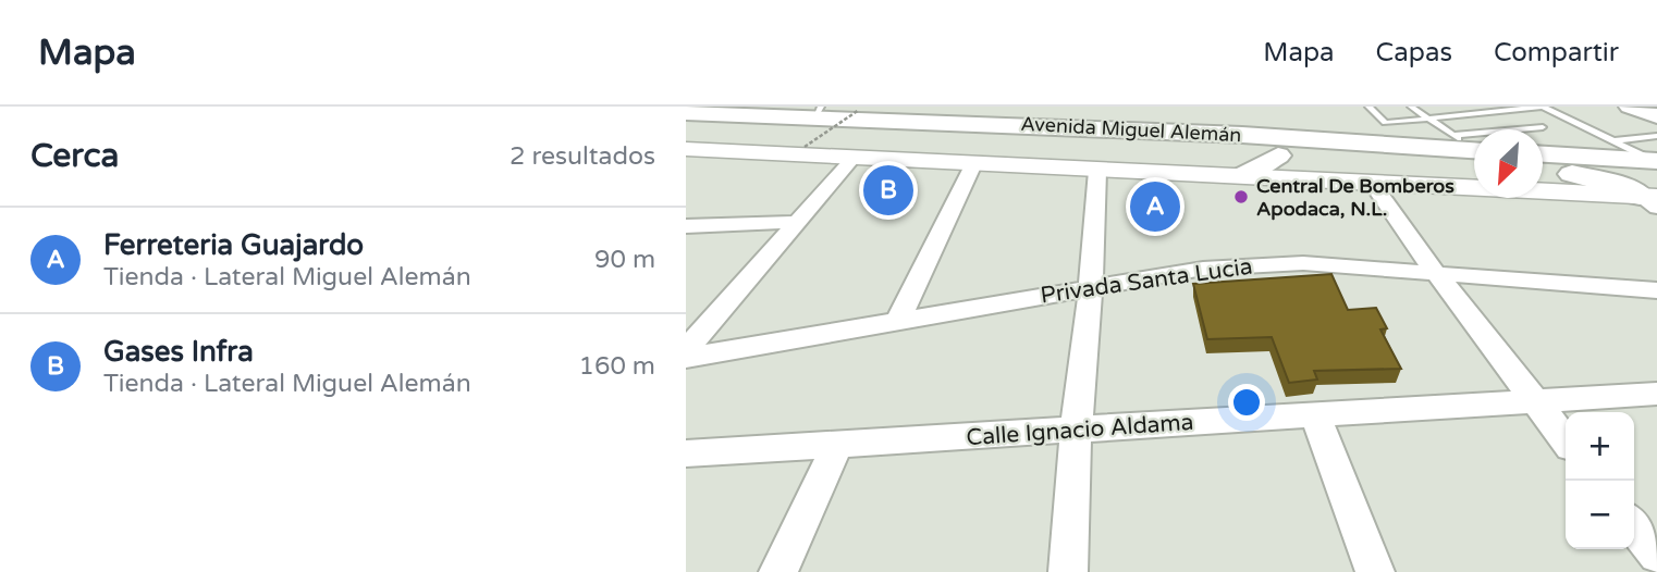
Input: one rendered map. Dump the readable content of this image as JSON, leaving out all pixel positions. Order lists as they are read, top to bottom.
{
  "streets": {
    "main road": ["Avenida Miguel Alemán"],
    "street": ["Privada Santa Lucia", "Calle Ignacio Aldama"]
  },
  "places": ["Central De Bomberos Apodaca, N.L."],
  "north": "bottom left",
  "page": {
    "header": "Mapa",
    "nav": ["Mapa", "Capas", "Compartir"],
    "heading": ["Cerca", "2 resultados"],
    "pins": ["B", "A"],
    "list": [
      {
        "mark": "A",
        "name": "Ferreteria Guajardo",
        "note": "Tienda · Lateral Miguel Alemán",
        "value": "90 m"
      },
      {
        "mark": "B",
        "name": "Gases Infra",
        "note": "Tienda · Lateral Miguel Alemán",
        "value": "160 m"
      }
    ],
    "map_buttons": ["+", "−"]
  }
}
